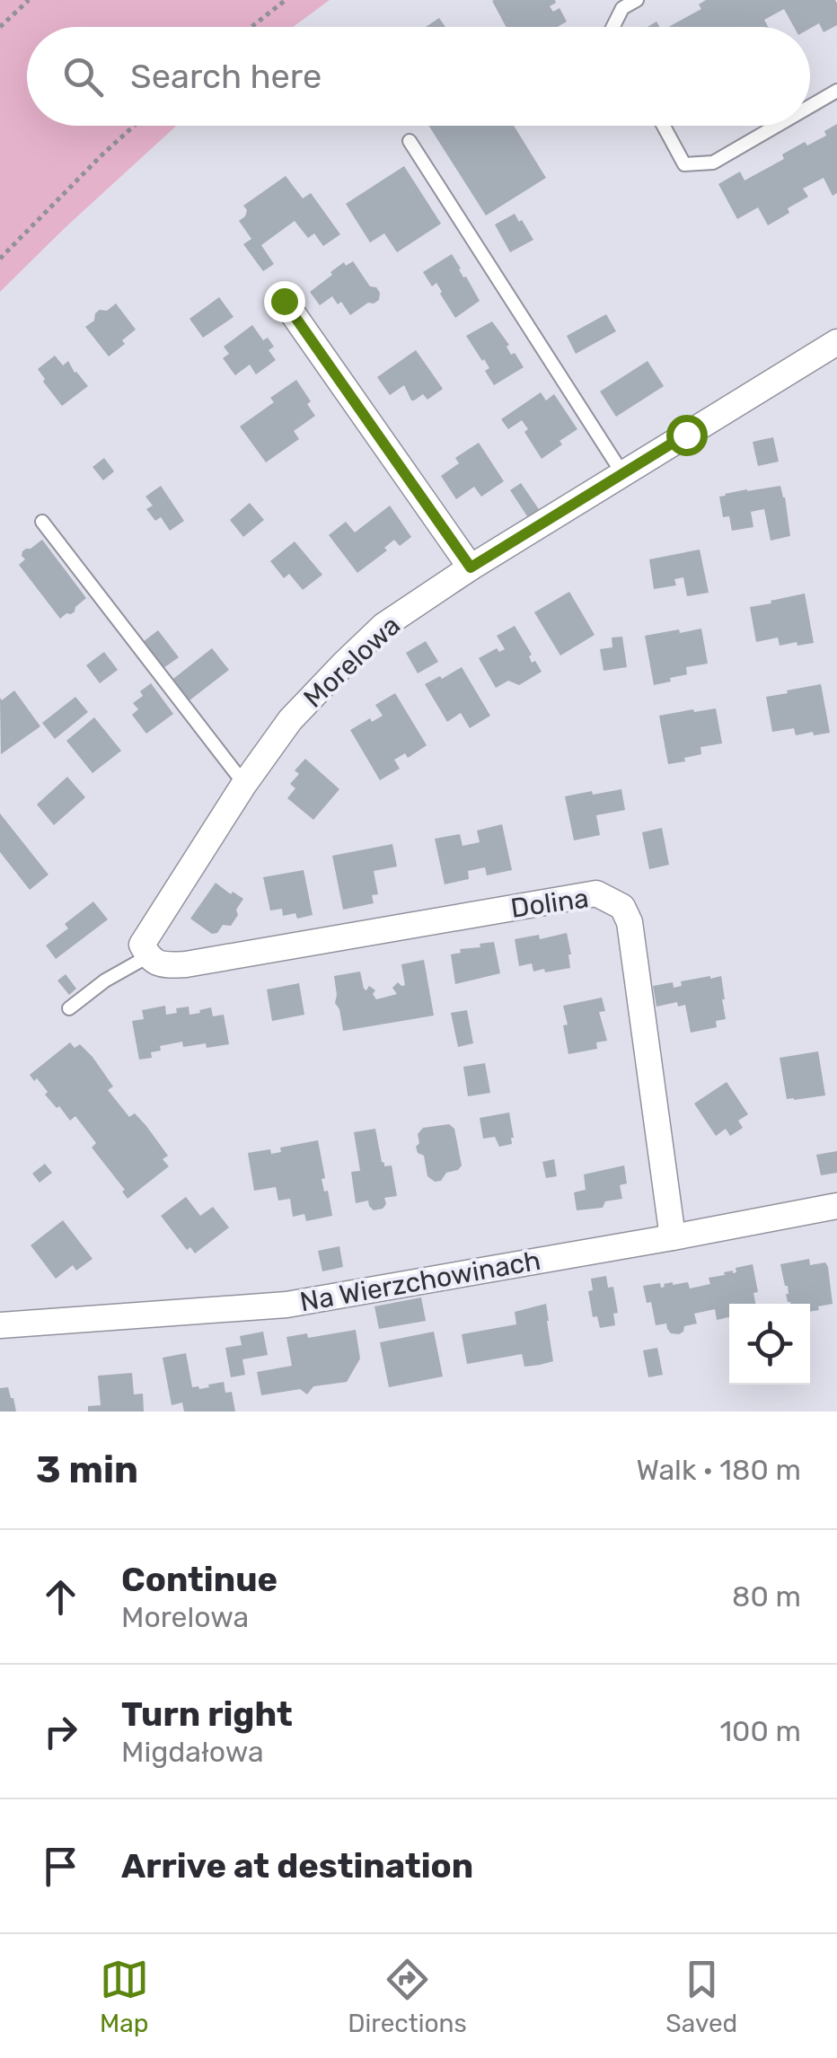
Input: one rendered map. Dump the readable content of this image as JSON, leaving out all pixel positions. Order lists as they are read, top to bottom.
{
  "streets": {
    "street": ["Morelowa", "Dolina", "Na Wierzchowinach"]
  },
  "crossings": [
    ["Morelowa", "Dolina"],
    ["Dolina", "Na Wierzchowinach"]
  ],
  "page": {
    "search": "Search here",
    "heading": ["3 min", "Walk · 180 m"],
    "list": [
      ["Continue", "Morelowa", "80 m"],
      ["Turn right", "Migdałowa", "100 m"],
      "Arrive at destination"
    ],
    "nav": ["Map", "Directions", "Saved"]
  }
}
